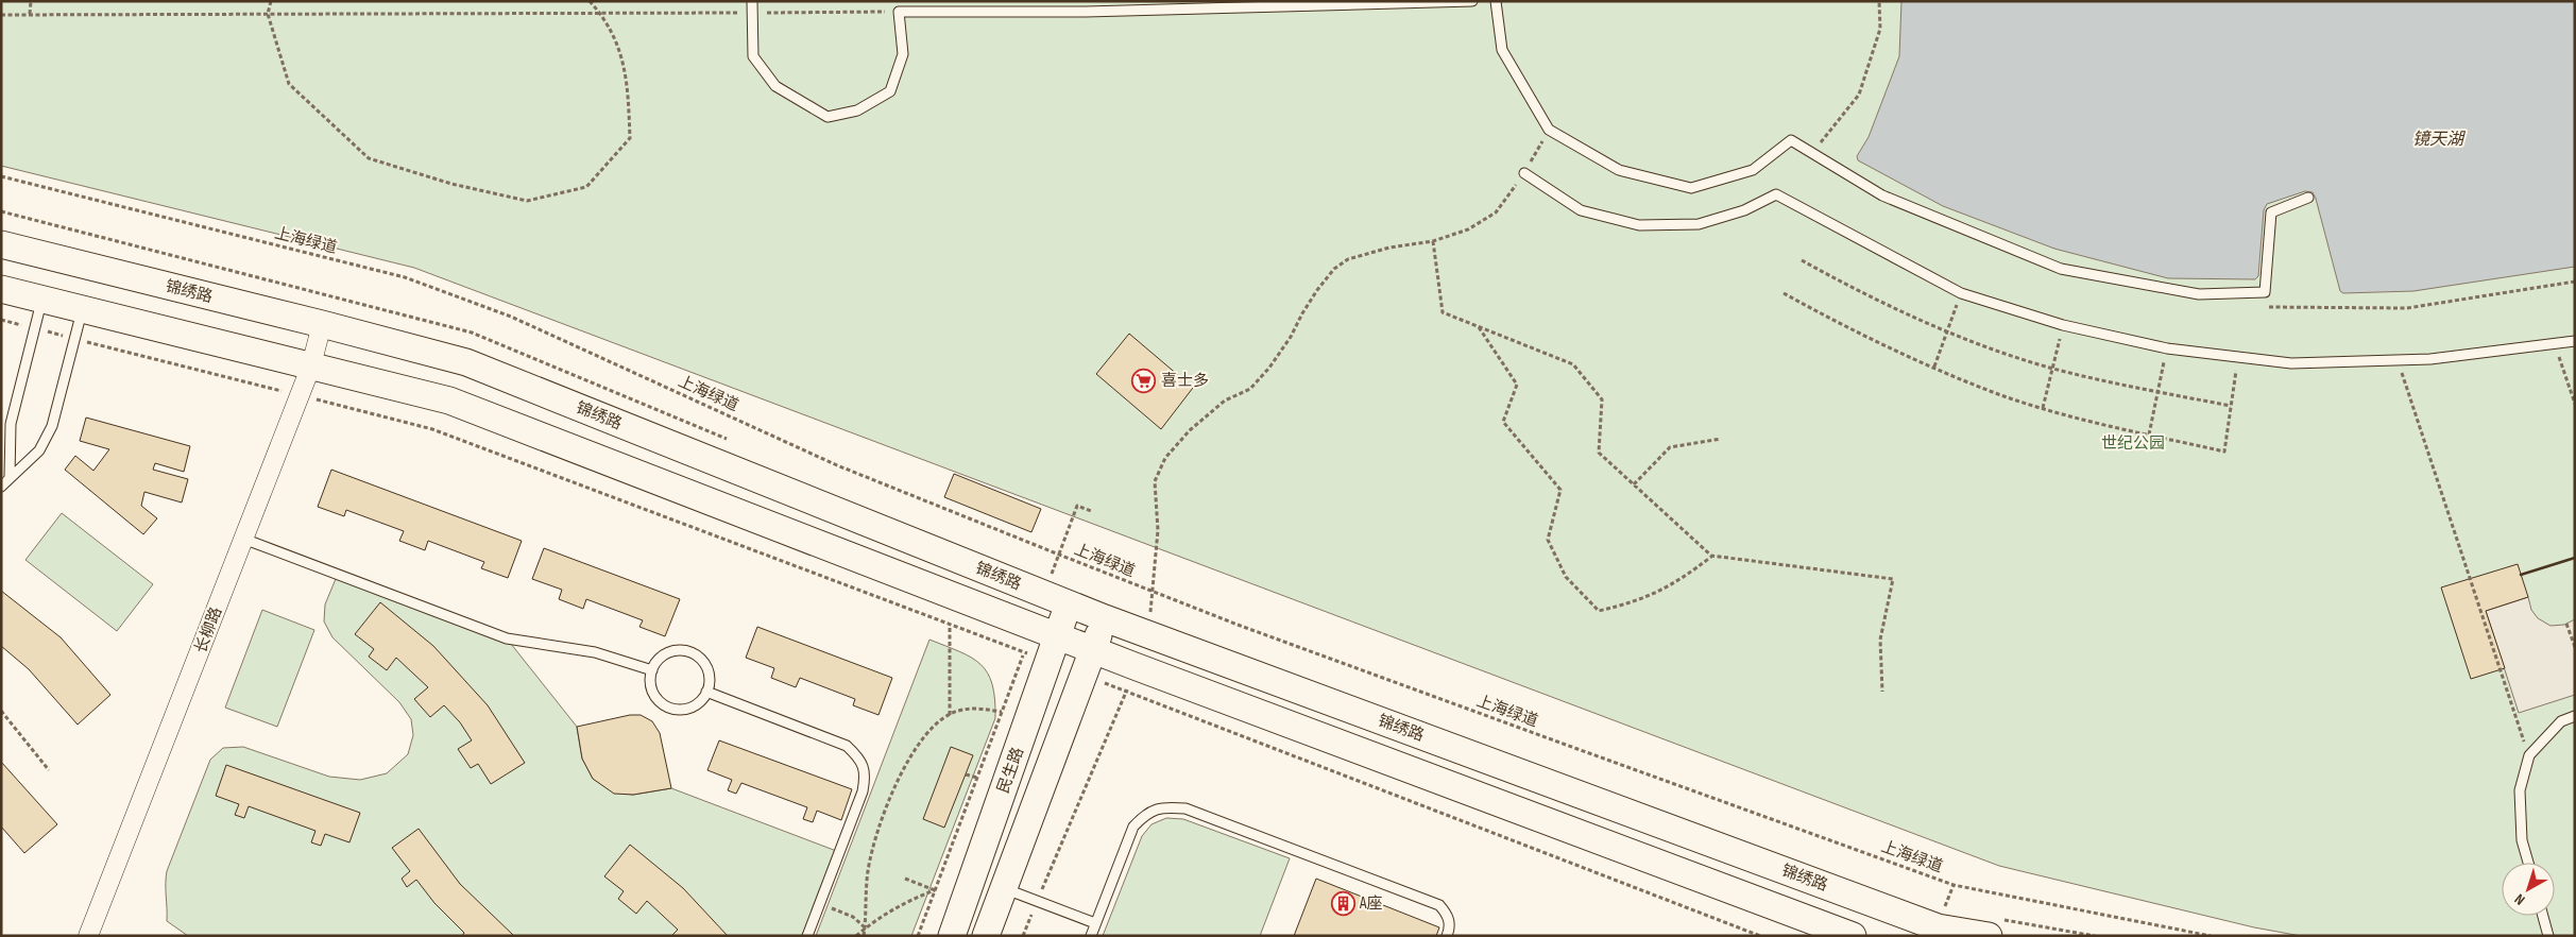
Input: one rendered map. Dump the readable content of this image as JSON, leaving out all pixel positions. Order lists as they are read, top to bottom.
{
  "streets": {
    "main road": ["锦绣路", "民生路"],
    "street": ["长柳路"],
    "path": ["上海绿道"]
  },
  "crossings": [
    ["锦绣路", "长柳路"],
    ["锦绣路", "民生路"]
  ],
  "water": ["镜天湖"],
  "parks": ["世纪公园"],
  "places": {
    "supermarket": ["喜士多"],
    "building": ["A座"]
  },
  "north": "bottom left"
}
